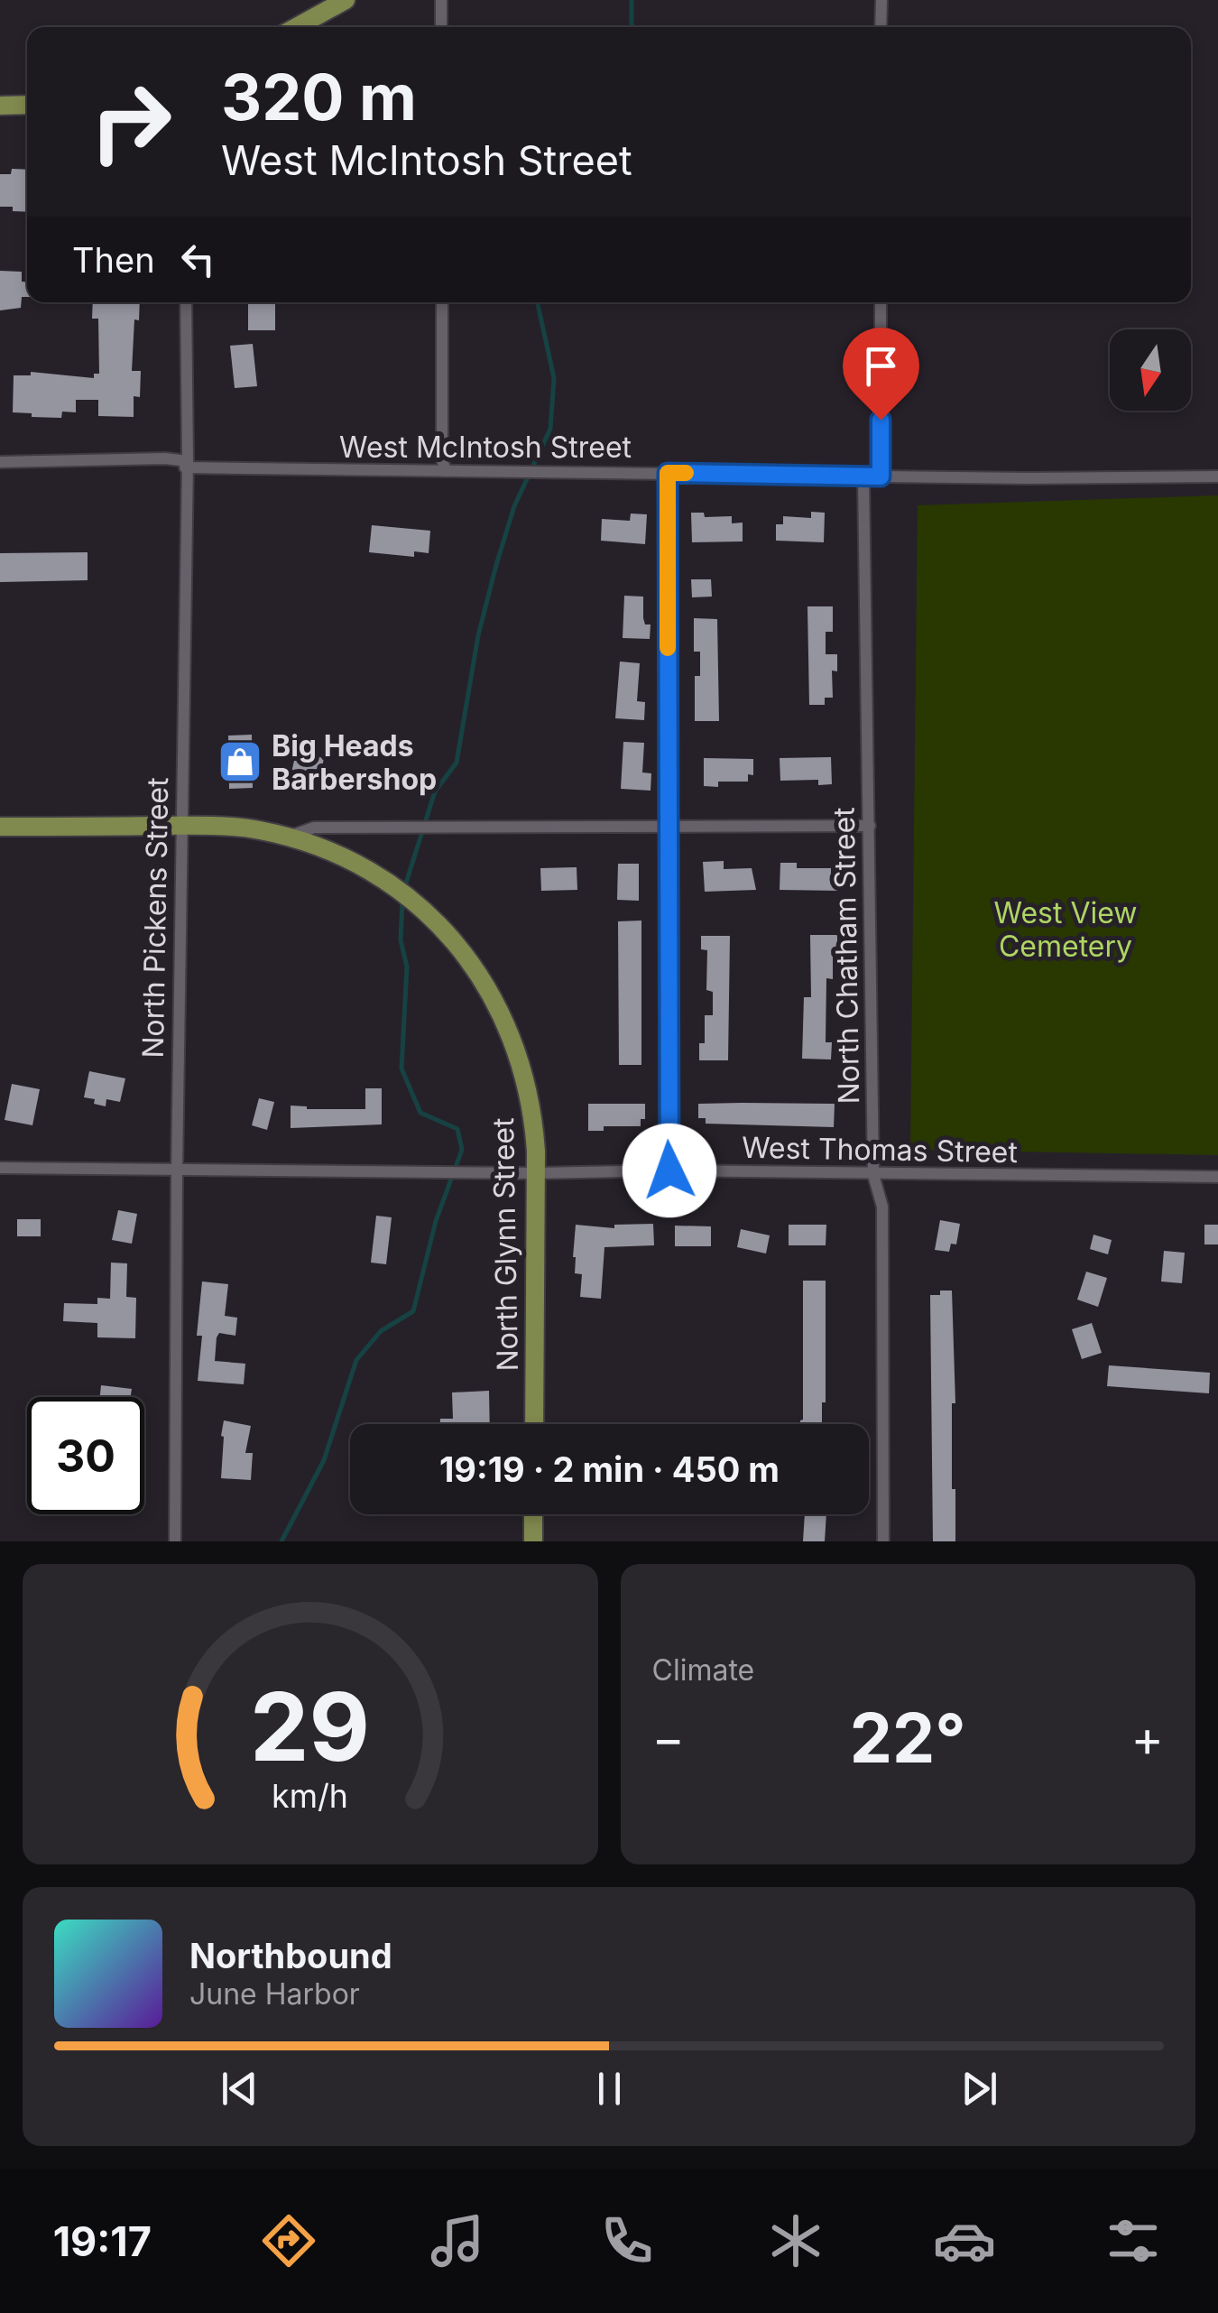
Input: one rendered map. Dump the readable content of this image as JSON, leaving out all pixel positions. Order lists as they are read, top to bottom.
{
  "streets": {
    "main road": ["North Glynn Street"],
    "street": [
      "West McIntosh Street",
      "North Pickens Street",
      "North Chatham Street",
      "West Thomas Street"
    ]
  },
  "crossings": [
    ["West McIntosh Street", "North Pickens Street"],
    ["West McIntosh Street", "North Chatham Street"],
    ["North Pickens Street", "West Thomas Street"],
    ["North Pickens Street", "North Glynn Street"],
    ["North Chatham Street", "West Thomas Street"],
    ["West Thomas Street", "North Glynn Street"]
  ],
  "parks": ["West View Cemetery"],
  "places": {
    "shop": ["Big Heads Barbershop"]
  },
  "north": "bottom",
  "page": {
    "turn": ["320 m", "West McIntosh Street"],
    "then": "Then",
    "limit": "30",
    "trip": "19:19 · 2 min · 450 m",
    "tile": "Climate",
    "heat": ["−", "22°", "+"],
    "song": ["Northbound", "June Harbor"],
    "tabs": "19:17",
    "gauge": ["29", "km/h"]
  }
}
